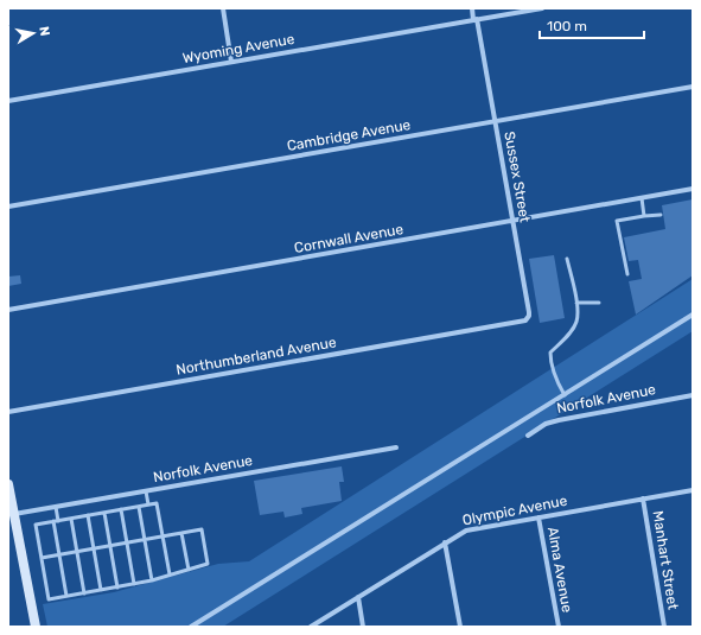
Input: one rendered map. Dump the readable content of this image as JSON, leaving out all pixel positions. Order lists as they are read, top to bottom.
{
  "streets": {
    "street": [
      "Wyoming Avenue",
      "Cambridge Avenue",
      "Sussex Street",
      "Cornwall Avenue",
      "Northumberland Avenue",
      "Norfolk Avenue",
      "Olympic Avenue",
      "Manhart Street",
      "Alma Avenue"
    ]
  },
  "crossings": [
    ["Wyoming Avenue", "Sussex Street"],
    ["Cambridge Avenue", "Sussex Street"],
    ["Sussex Street", "Cornwall Avenue"],
    ["Sussex Street", "Northumberland Avenue"],
    ["Olympic Avenue", "Manhart Street"],
    ["Olympic Avenue", "Alma Avenue"]
  ],
  "scale_bar": "100 m",
  "north": "right"
}
